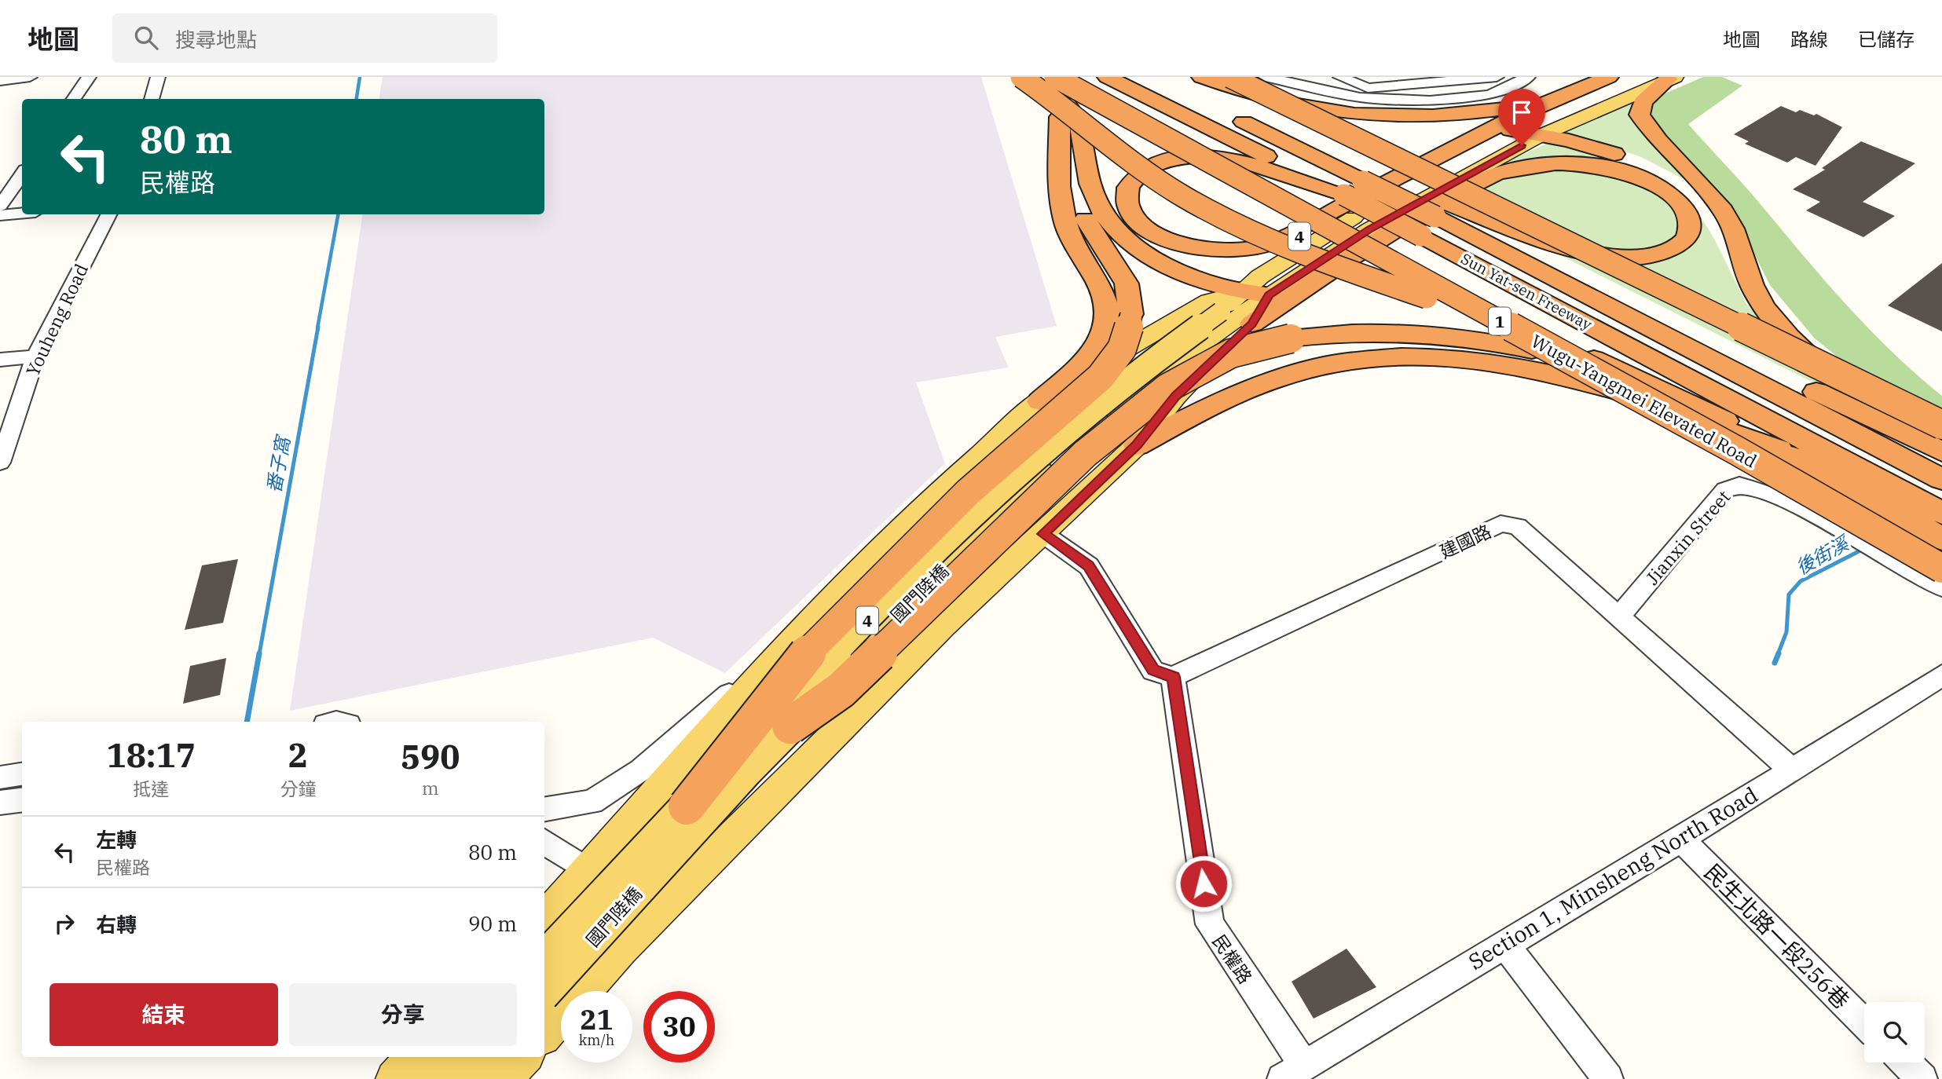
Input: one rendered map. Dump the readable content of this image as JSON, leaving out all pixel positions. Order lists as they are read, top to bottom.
{
  "streets": {
    "highway": ["Sun Yat-sen Freeway", "1", "Wugu-Yangmei Elevated Road"],
    "main road": ["4", "國門陸橋"],
    "street": [
      "Youheng Road",
      "Jianxin Street",
      "建國路",
      "Section 1, Minsheng North Road",
      "民生北路一段256巷",
      "民權路"
    ]
  },
  "crossings": [
    ["4", "Sun Yat-sen Freeway"],
    ["4", "國門陸橋"],
    ["Jianxin Street", "建國路"],
    ["建國路", "Section 1, Minsheng North Road"],
    ["建國路", "民權路"],
    ["Section 1, Minsheng North Road", "民生北路一段256巷"],
    ["Section 1, Minsheng North Road", "民權路"]
  ],
  "water": ["番子窩", "後街溪"],
  "page": {
    "header": "地圖",
    "search": "搜尋地點",
    "nav": ["地圖", "路線", "已儲存"],
    "turn": ["80 m", "民權路"],
    "eta": [
      "18:17",
      "抵達",
      "2",
      "分鐘",
      "590",
      "m"
    ],
    "list": [
      {
        "name": "左轉",
        "note": "民權路",
        "value": "80 m"
      },
      {
        "name": "右轉",
        "value": "90 m"
      }
    ],
    "buttons": ["結束", "分享"],
    "speed": "21 km/h",
    "limit": "30"
  }
}
